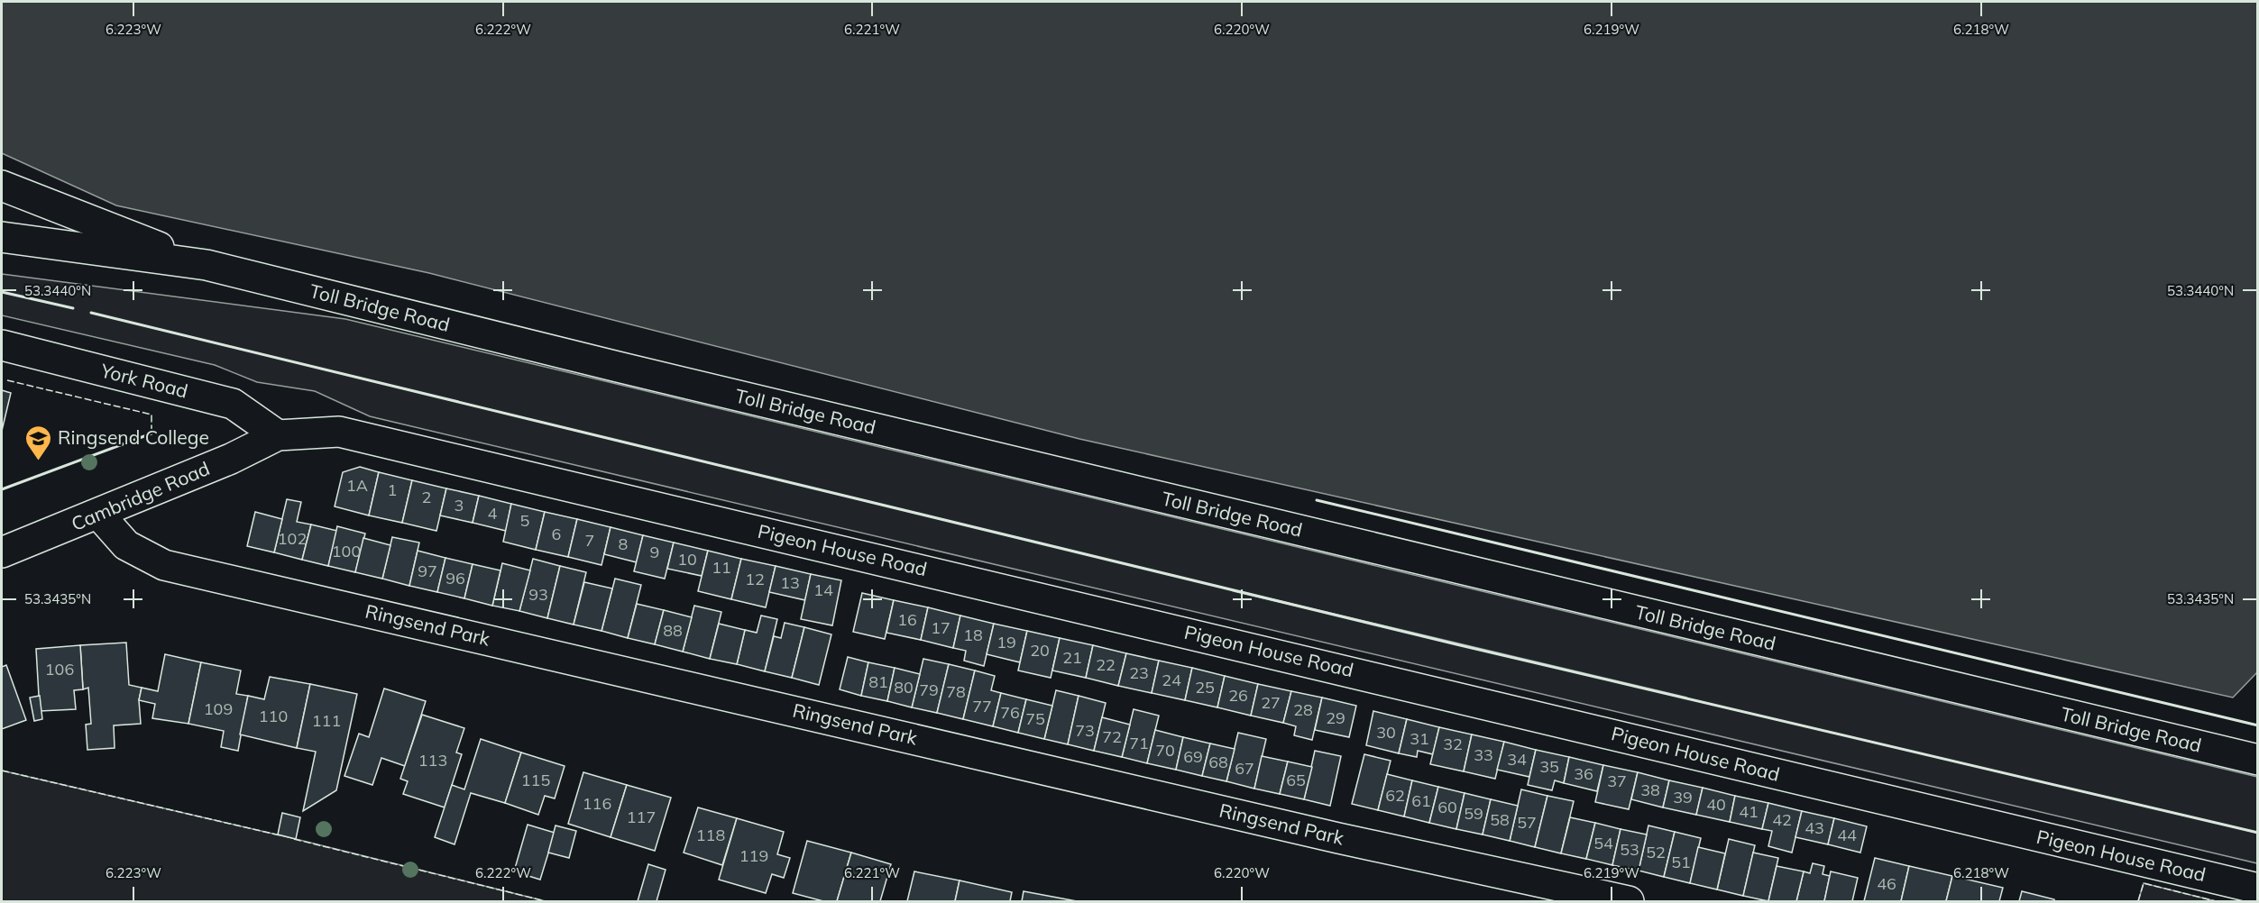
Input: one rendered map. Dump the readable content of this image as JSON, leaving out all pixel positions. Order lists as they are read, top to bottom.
{
  "streets": {
    "street": [
      "Toll Bridge Road",
      "York Road",
      "Cambridge Road",
      "Pigeon House Road",
      "Ringsend Park"
    ]
  },
  "crossings": [
    ["York Road", "Cambridge Road"],
    ["York Road", "Pigeon House Road"],
    ["Cambridge Road", "Pigeon House Road"],
    ["Cambridge Road", "Ringsend Park"]
  ],
  "places": {
    "school or university": ["Ringsend College"]
  },
  "house_numbers": [
    "1A",
    "1",
    "2",
    "3",
    "4",
    "5",
    "6",
    "102",
    "7",
    "8",
    "100",
    "9",
    "10",
    "11",
    "97",
    "96",
    "12",
    "13",
    "14",
    "93",
    "16",
    "17",
    "88",
    "18",
    "19",
    "20",
    "21",
    "22",
    "106",
    "23",
    "24",
    "81",
    "80",
    "25",
    "79",
    "78",
    "26",
    "27",
    "77",
    "109",
    "28",
    "76",
    "110",
    "29",
    "75",
    "111",
    "73",
    "30",
    "72",
    "31",
    "71",
    "32",
    "70",
    "33",
    "69",
    "34",
    "113",
    "68",
    "35",
    "67",
    "36",
    "115",
    "65",
    "37",
    "38",
    "62",
    "39",
    "61",
    "116",
    "40",
    "60",
    "41",
    "59",
    "117",
    "58",
    "42",
    "57",
    "43",
    "118",
    "44",
    "54",
    "53",
    "52",
    "119",
    "51",
    "46"
  ],
  "coordinates": [
    "6.223°W",
    "6.222°W",
    "6.221°W",
    "6.220°W",
    "6.219°W",
    "6.218°W",
    "53.3440°N",
    "53.3435°N"
  ]
}
